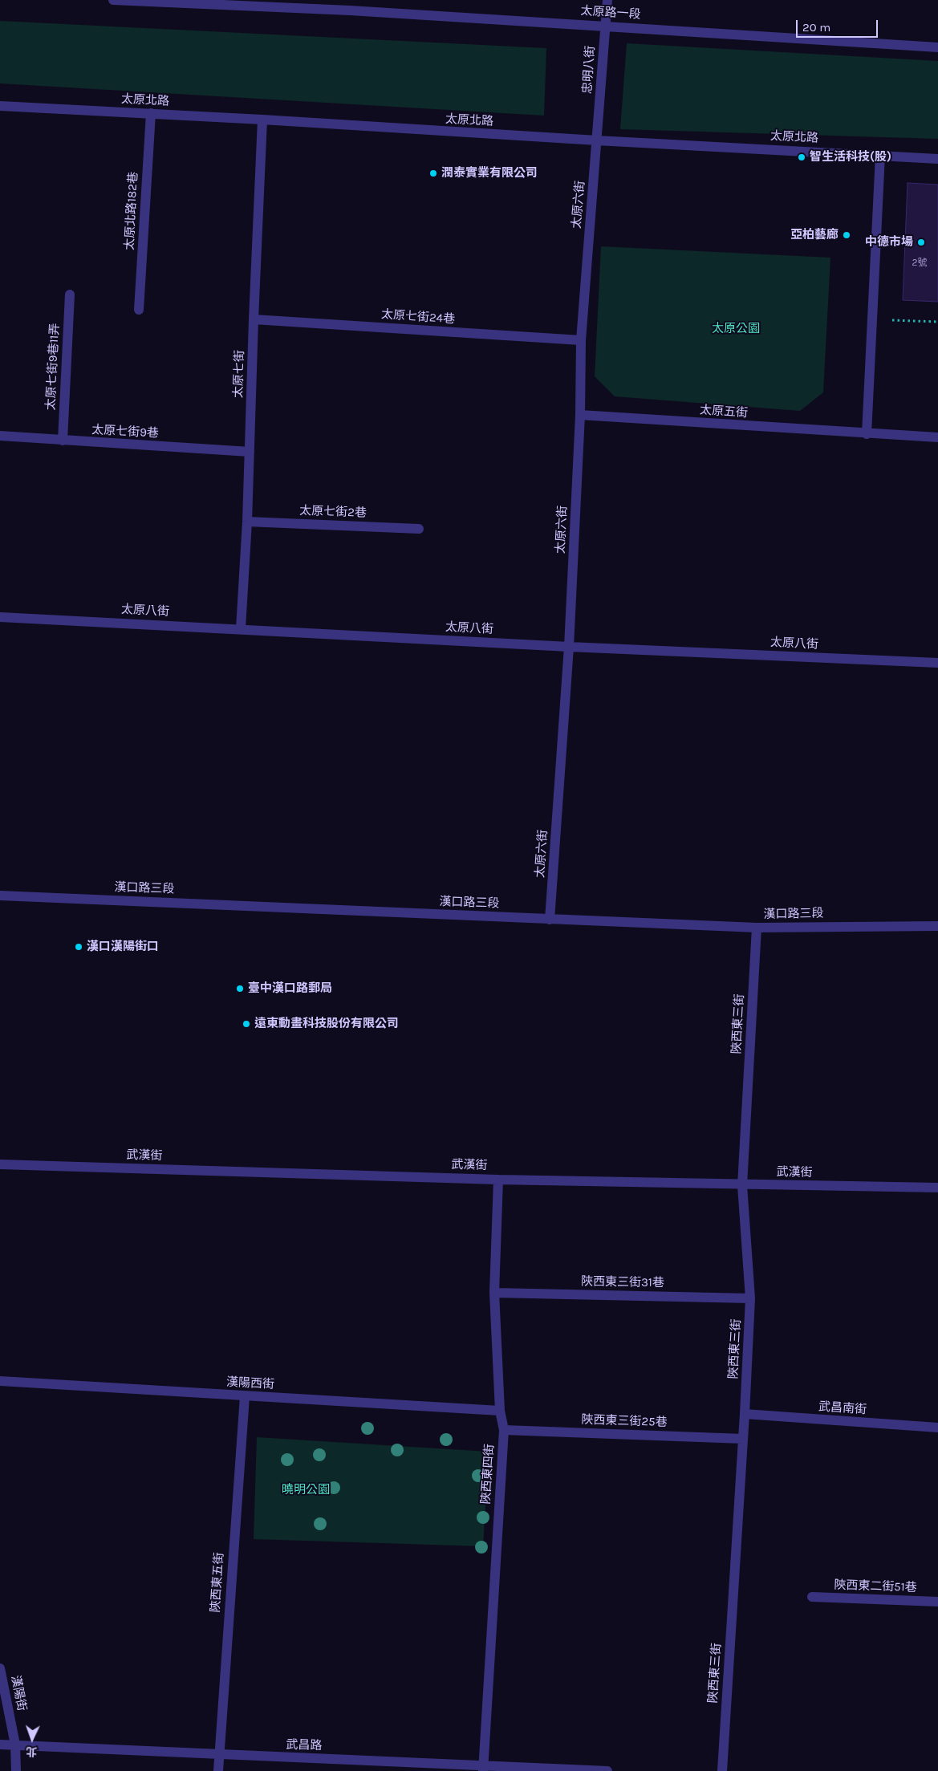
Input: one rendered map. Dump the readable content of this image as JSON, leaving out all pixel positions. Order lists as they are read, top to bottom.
{
  "streets": {
    "street": [
      "太原路一段",
      "忠明八街",
      "太原北路",
      "太原六街",
      "太原北路182巷",
      "太原七街24巷",
      "太原七街9巷11弄",
      "太原七街",
      "太原五街",
      "太原七街9巷",
      "太原七街2巷",
      "太原八街",
      "漢口路三段",
      "陜西東三街",
      "武漢街",
      "陜西東三街31巷",
      "漢陽西街",
      "武昌南街",
      "陜西東三街25巷",
      "陜西東四街",
      "陝西東五街",
      "陝西東二街51巷",
      "漢陽街",
      "武昌路"
    ]
  },
  "crossings": [
    ["太原路一段", "忠明八街"],
    ["忠明八街", "太原北路"],
    ["忠明八街", "太原六街"],
    ["太原北路", "太原六街"],
    ["太原北路", "太原北路182巷"],
    ["太原北路", "太原七街"],
    ["太原六街", "太原七街24巷"],
    ["太原六街", "太原五街"],
    ["太原六街", "太原八街"],
    ["太原六街", "漢口路三段"],
    ["太原七街24巷", "太原七街"],
    ["太原七街9巷11弄", "太原七街9巷"],
    ["太原七街", "太原七街9巷"],
    ["太原七街", "太原七街2巷"],
    ["太原七街", "太原八街"],
    ["漢口路三段", "陜西東三街"],
    ["陜西東三街", "武漢街"],
    ["陜西東三街", "陜西東三街31巷"],
    ["陜西東三街", "武昌南街"],
    ["陜西東三街", "陜西東三街25巷"],
    ["武漢街", "陜西東四街"],
    ["陜西東三街31巷", "陜西東四街"],
    ["漢陽西街", "陜西東四街"],
    ["漢陽西街", "陝西東五街"],
    ["陜西東三街25巷", "陜西東四街"],
    ["陜西東四街", "武昌路"],
    ["陝西東五街", "武昌路"],
    ["漢陽街", "武昌路"]
  ],
  "parks": ["太原公園", "曉明公園"],
  "places": [
    "智生活科技(股)",
    "潤泰實業有限公司",
    "亞柏藝廊",
    "中德市場",
    "漢口漢陽街口",
    "臺中漢口路郵局",
    "遠東動畫科技股份有限公司"
  ],
  "house_numbers": ["2號"],
  "scale_bar": "20 m",
  "north": "bottom"
}
